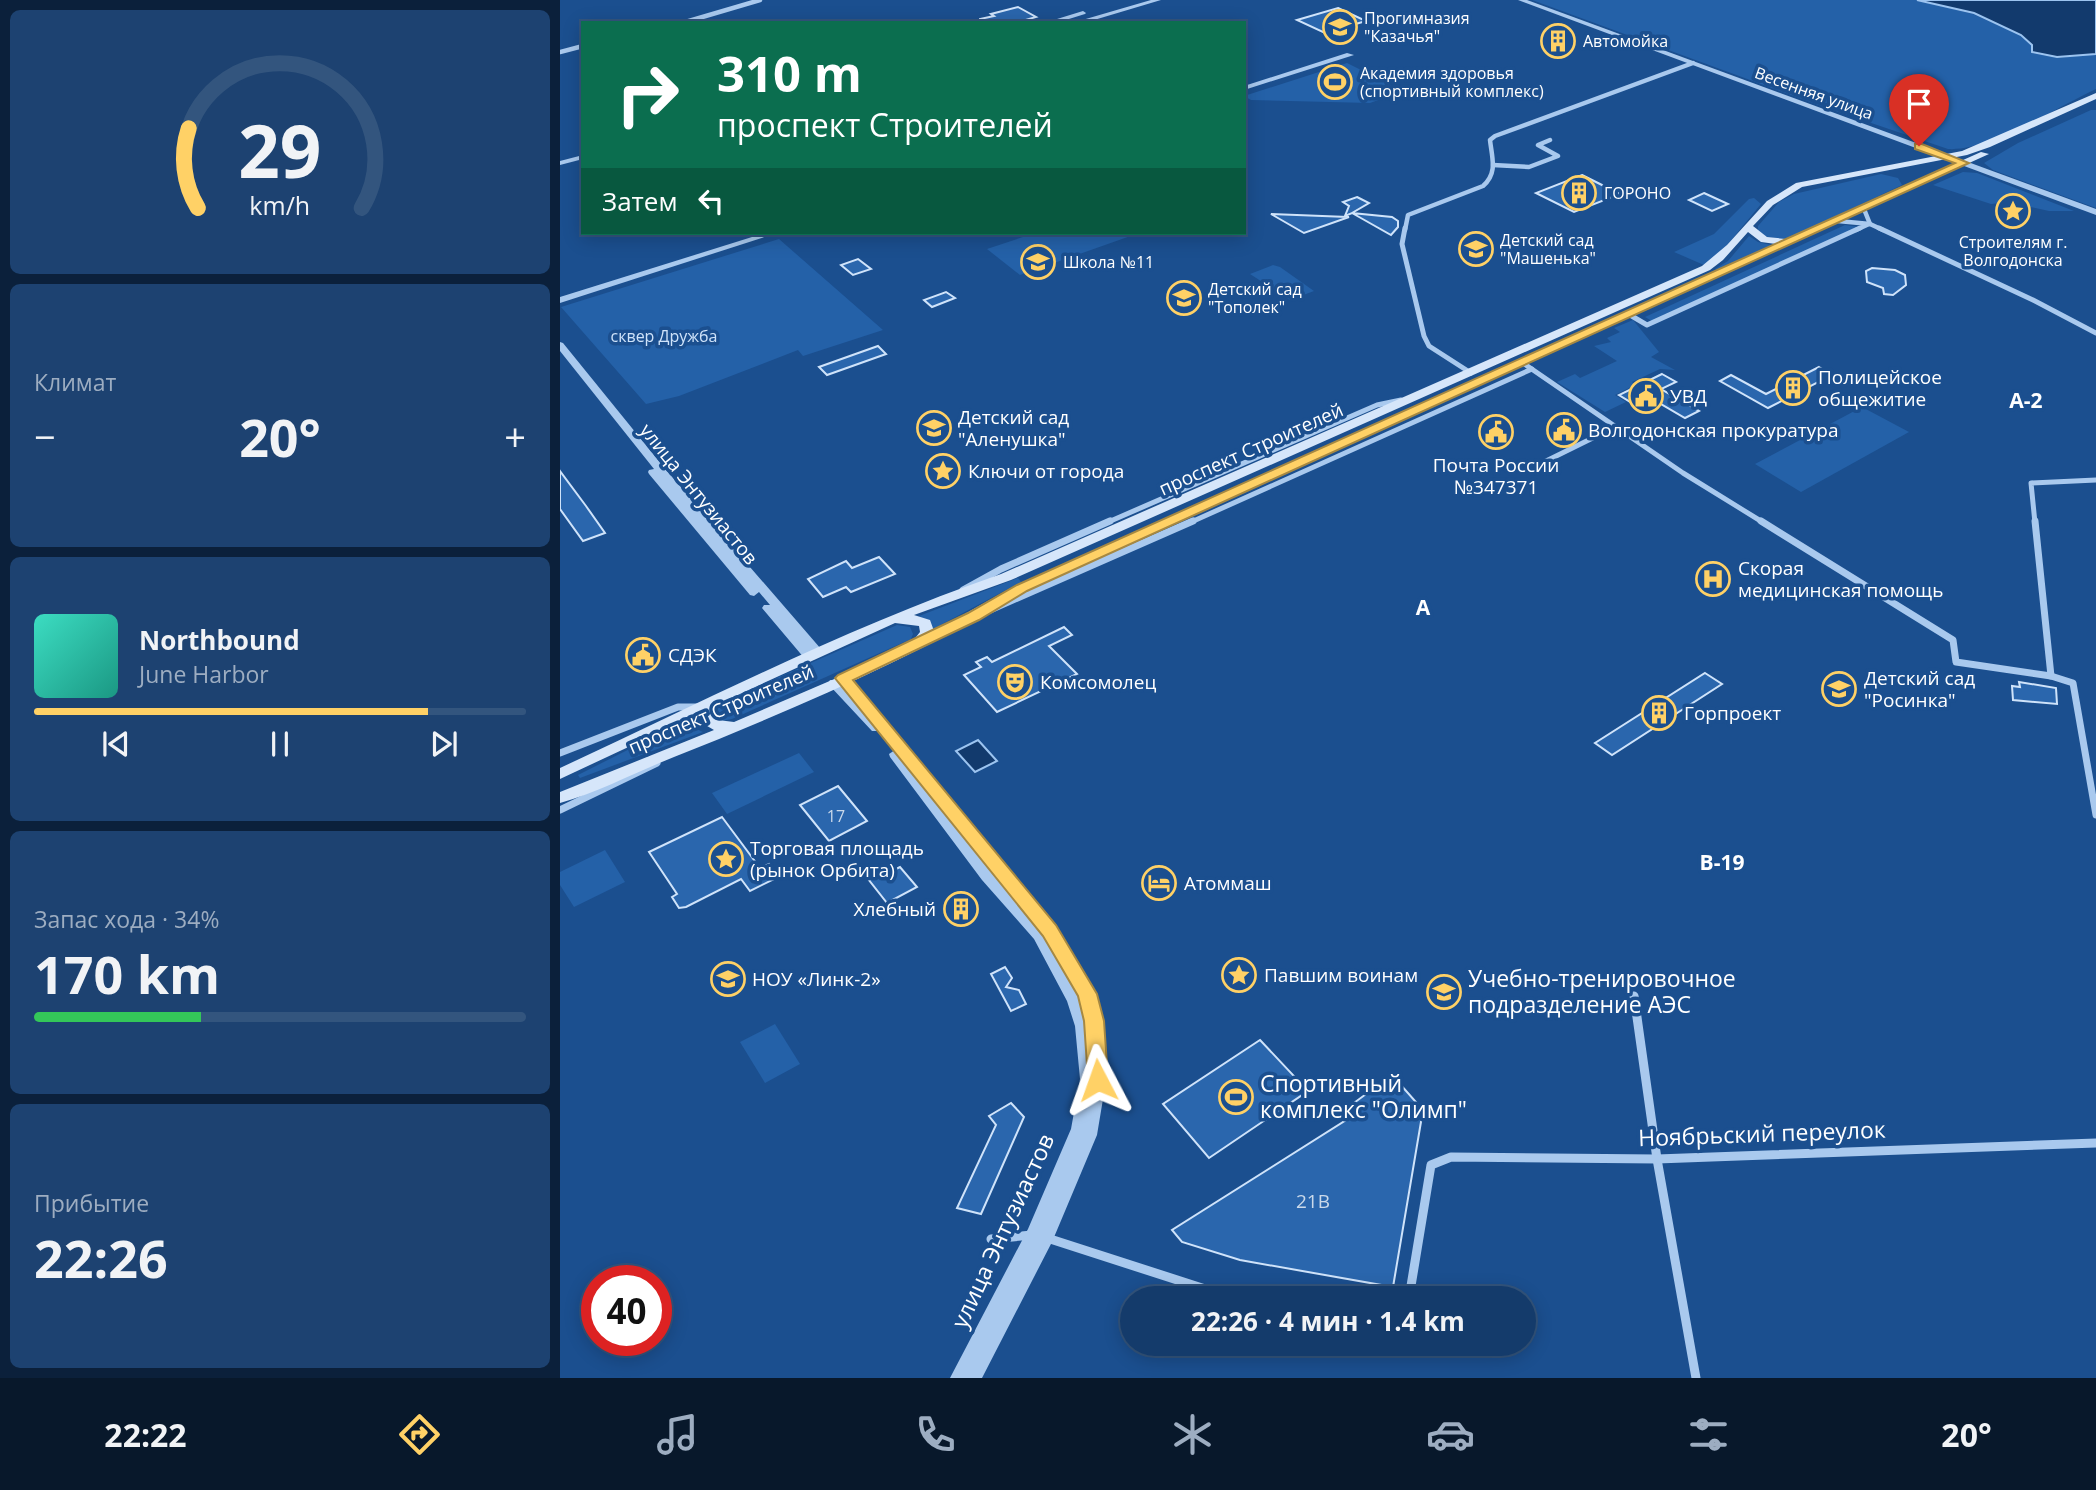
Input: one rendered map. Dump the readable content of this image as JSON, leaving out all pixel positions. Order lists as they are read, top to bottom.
{
  "streets": {
    "main road": ["проспект Строителей"],
    "street": ["Весенняя улица", "улица Энтузиастов", "Ноябрьский переулок"]
  },
  "crossings": [
    ["Весенняя улица", "проспект Строителей"],
    ["проспект Строителей", "улица Энтузиастов"]
  ],
  "districts": ["А-2", "А", "В-19"],
  "parks": ["сквер Дружба"],
  "places": {
    "school or university": [
      "Прогимназия \"Казачья\"",
      "Детский сад \"Машенька\"",
      "Школа №11",
      "Детский сад \"Тополек\"",
      "Детский сад \"Аленушка\"",
      "Детский сад \"Росинка\"",
      "НОУ «Линк-2»",
      "Учебно-тренировочное подразделение АЭС"
    ],
    "building": [
      "Автомойка",
      "ГОРОНО",
      "Полицейское общежитие",
      "Горпроект",
      "Хлебный"
    ],
    "sports": ["Академия здоровья (спортивный комплекс)", "Спортивный комплекс \"Олимп\""],
    "place": [
      "Строителям г. Волгодонска",
      "Ключи от города",
      "Торговая площадь (рынок Орбита)",
      "Павшим воинам"
    ],
    "public building": [
      "УВД",
      "Волгодонская прокуратура",
      "Почта России №347371",
      "СДЭК"
    ],
    "hospital": ["Скорая медицинская помощь"],
    "theatre": ["Комсомолец"],
    "hotel": ["Атоммаш"]
  },
  "house_numbers": ["17", "21В"],
  "page": {
    "turn": ["310 m", "проспект Строителей"],
    "then": "Затем",
    "tile": [
      "Климат",
      ["Запас хода · 34%", "170 km"],
      ["Прибытие", "22:26"]
    ],
    "heat": ["−", "20°", "+"],
    "song": ["Northbound", "June Harbor"],
    "limit": "40",
    "trip": "22:26 · 4 мин · 1.4 km",
    "tabs": ["22:22", "20°"],
    "gauge": ["29", "km/h"]
  }
}
